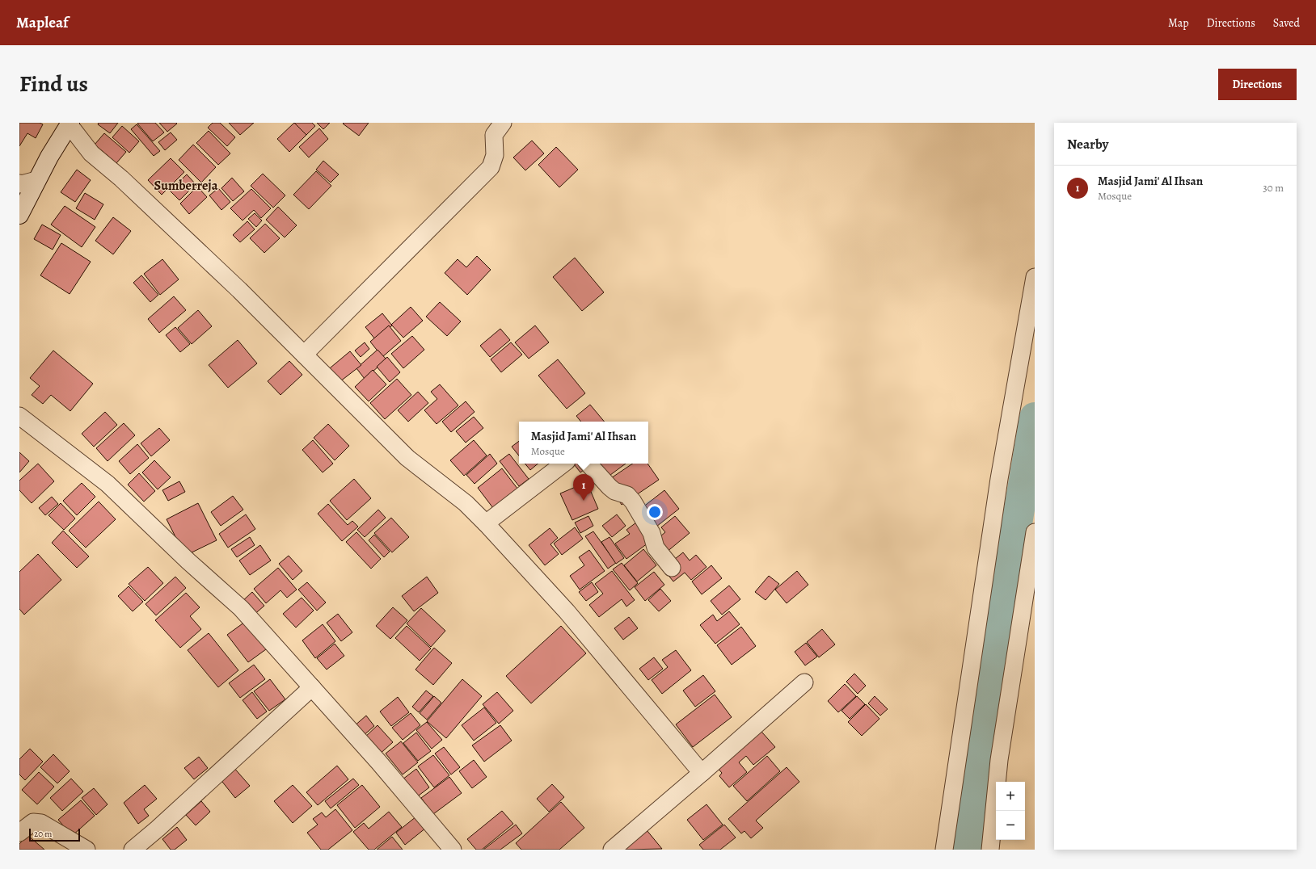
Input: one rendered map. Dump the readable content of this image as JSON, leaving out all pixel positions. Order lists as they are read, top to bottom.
{
  "districts": ["Sumberreja"],
  "scale_bar": "20 m",
  "page": {
    "header": "Mapleaf",
    "nav": ["Map", "Directions", "Saved"],
    "title": "Find us",
    "buttons": "Directions",
    "heading": "Nearby",
    "list": [
      {
        "mark": "1",
        "name": "Masjid Jami' Al Ihsan",
        "note": "Mosque",
        "value": "30 m"
      }
    ],
    "popup": ["Masjid Jami' Al Ihsan", "Mosque"],
    "pins": "1",
    "map_buttons": ["+", "−"],
    "scale": "20 m"
  }
}
